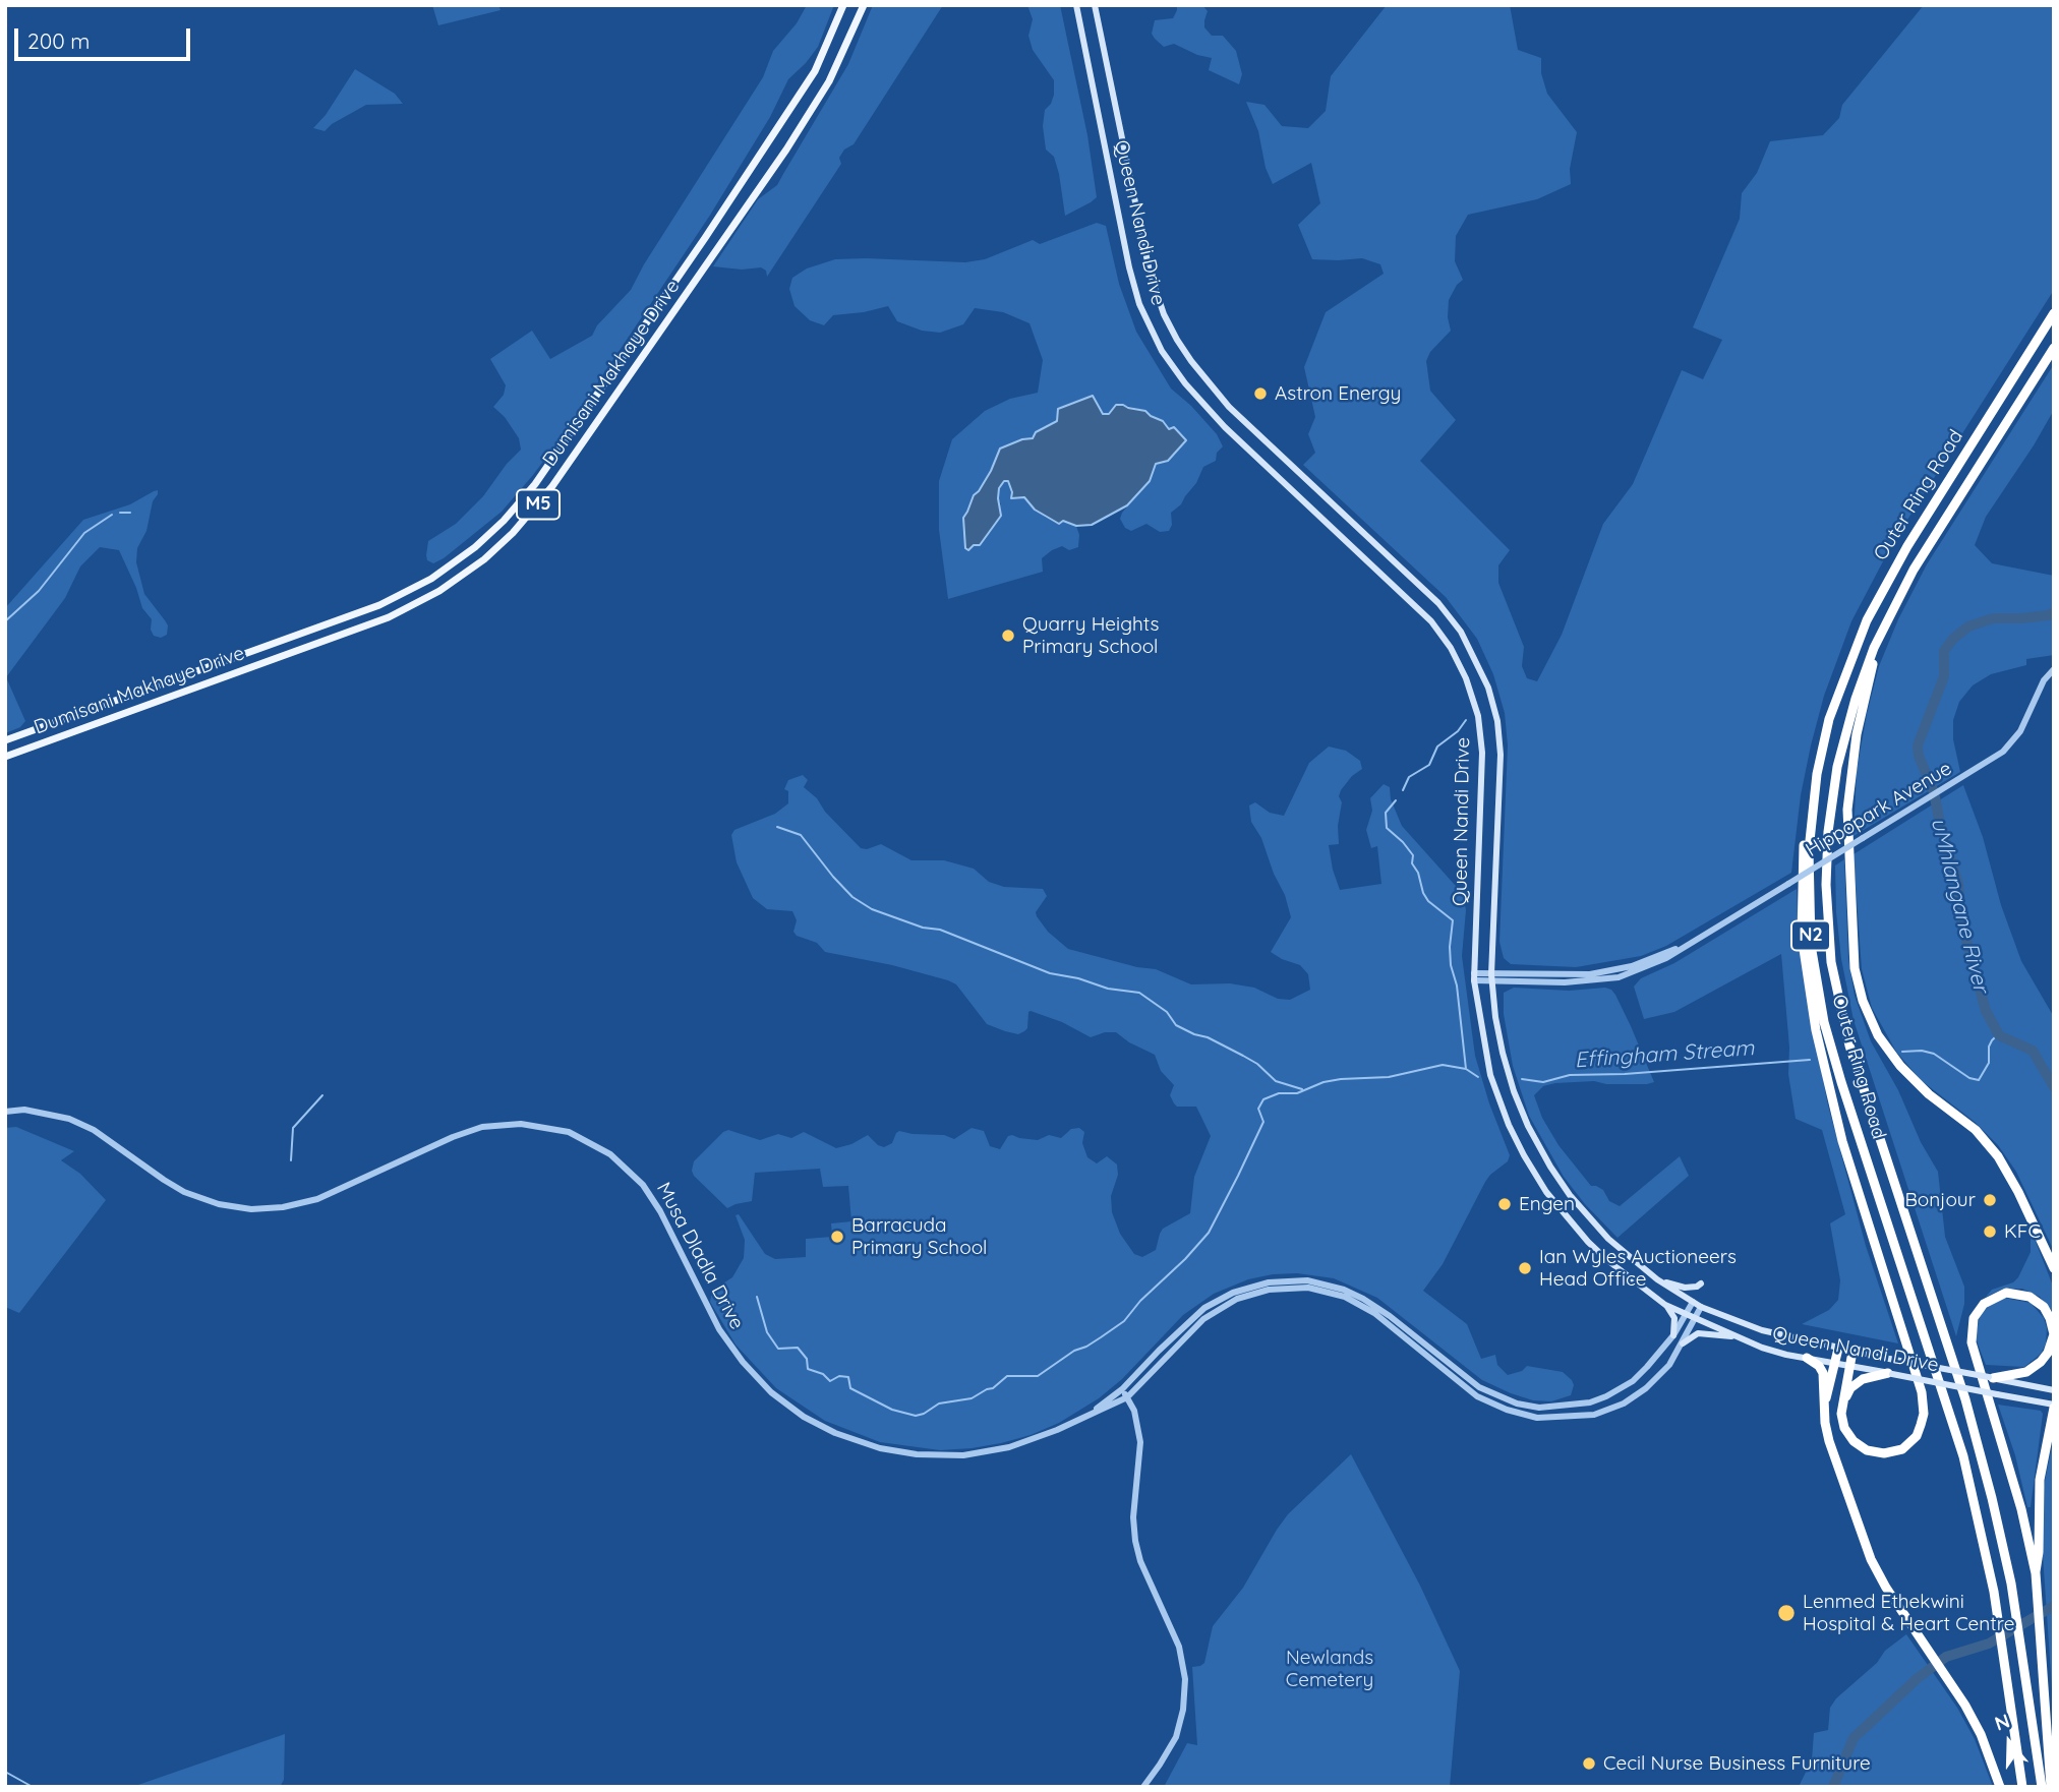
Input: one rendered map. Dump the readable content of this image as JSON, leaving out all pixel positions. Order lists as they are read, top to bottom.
{
  "streets": {
    "highway": ["Outer Ring Road", "N2"],
    "main road": ["Queen Nandi Drive", "Dumisani Makhaye Drive", "M5"],
    "street": ["Hippopark Avenue", "Musa Dladla Drive"]
  },
  "crossings": [
    ["Queen Nandi Drive", "Hippopark Avenue"],
    ["Queen Nandi Drive", "Musa Dladla Drive"]
  ],
  "water": ["uMhlangane River", "Effingham Stream"],
  "parks": ["Newlands Cemetery"],
  "places": [
    "Astron Energy",
    "Quarry Heights Primary School",
    "Bonjour",
    "Engen",
    "KFC",
    "Barracuda Primary School",
    "Ian Wyles Auctioneers Head Office",
    "Lenmed Ethekwini Hospital & Heart Centre",
    "Cecil Nurse Business Furniture"
  ],
  "scale_bar": "200 m",
  "north": "top"
}
